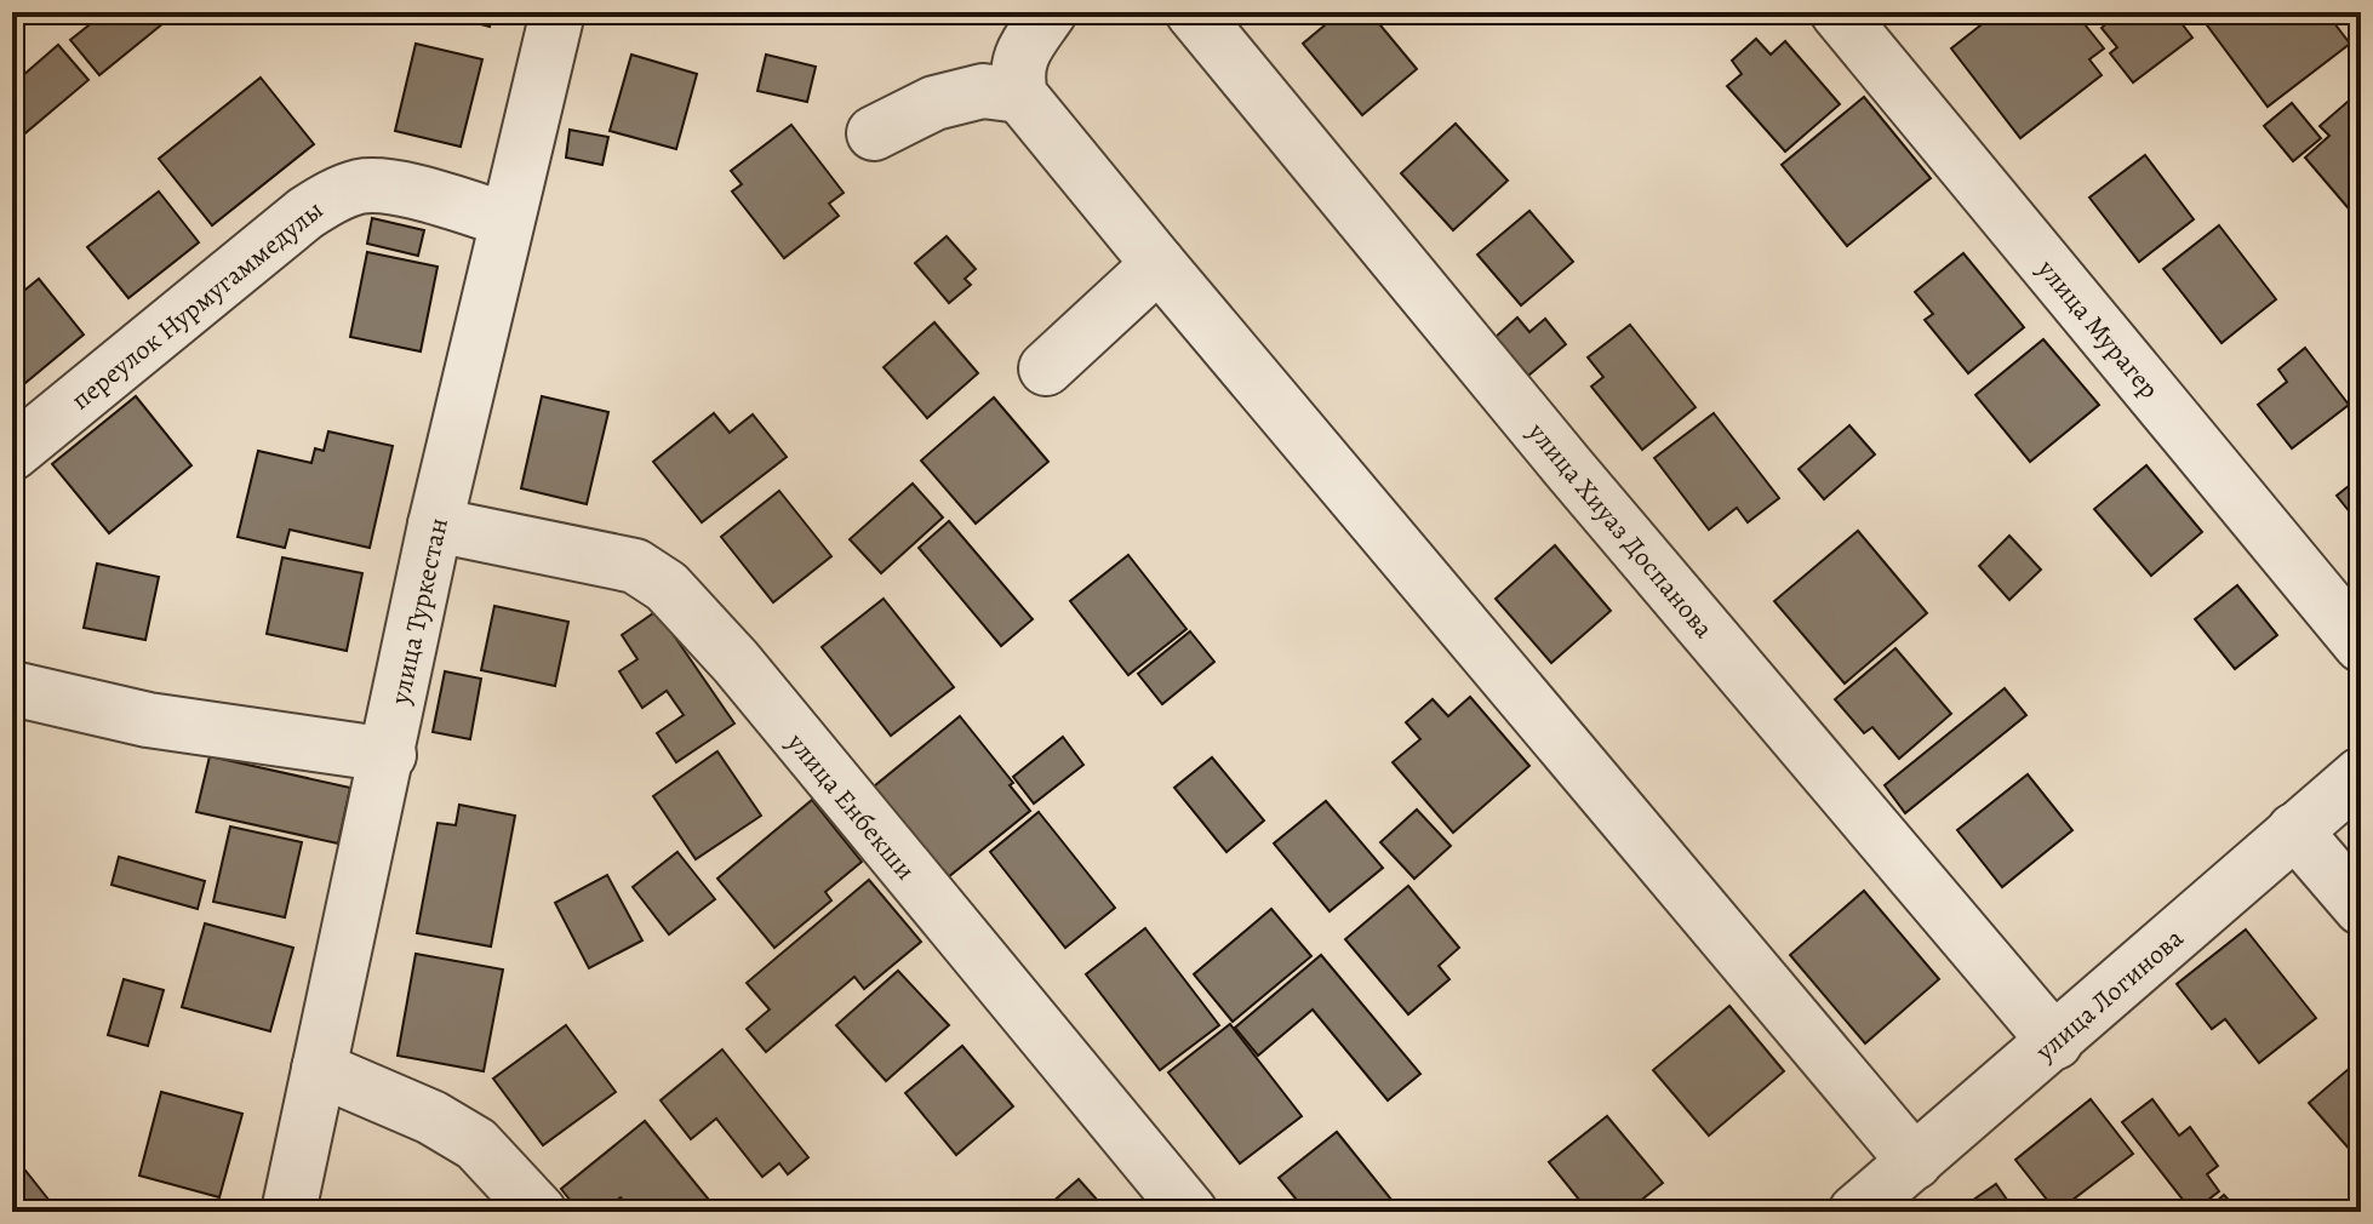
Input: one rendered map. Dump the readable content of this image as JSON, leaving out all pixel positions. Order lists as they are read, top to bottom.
{
  "streets": {
    "street": [
      "переулок Нурмугаммедулы",
      "улица Мурагер",
      "улица Хиуаз Доспанова",
      "улица Туркестан",
      "улица Енбекши",
      "улица Логинова"
    ]
  },
  "crossings": [
    ["переулок Нурмугаммедулы", "улица Туркестан"],
    ["улица Хиуаз Доспанова", "улица Логинова"],
    ["улица Туркестан", "улица Енбекши"]
  ]
}
